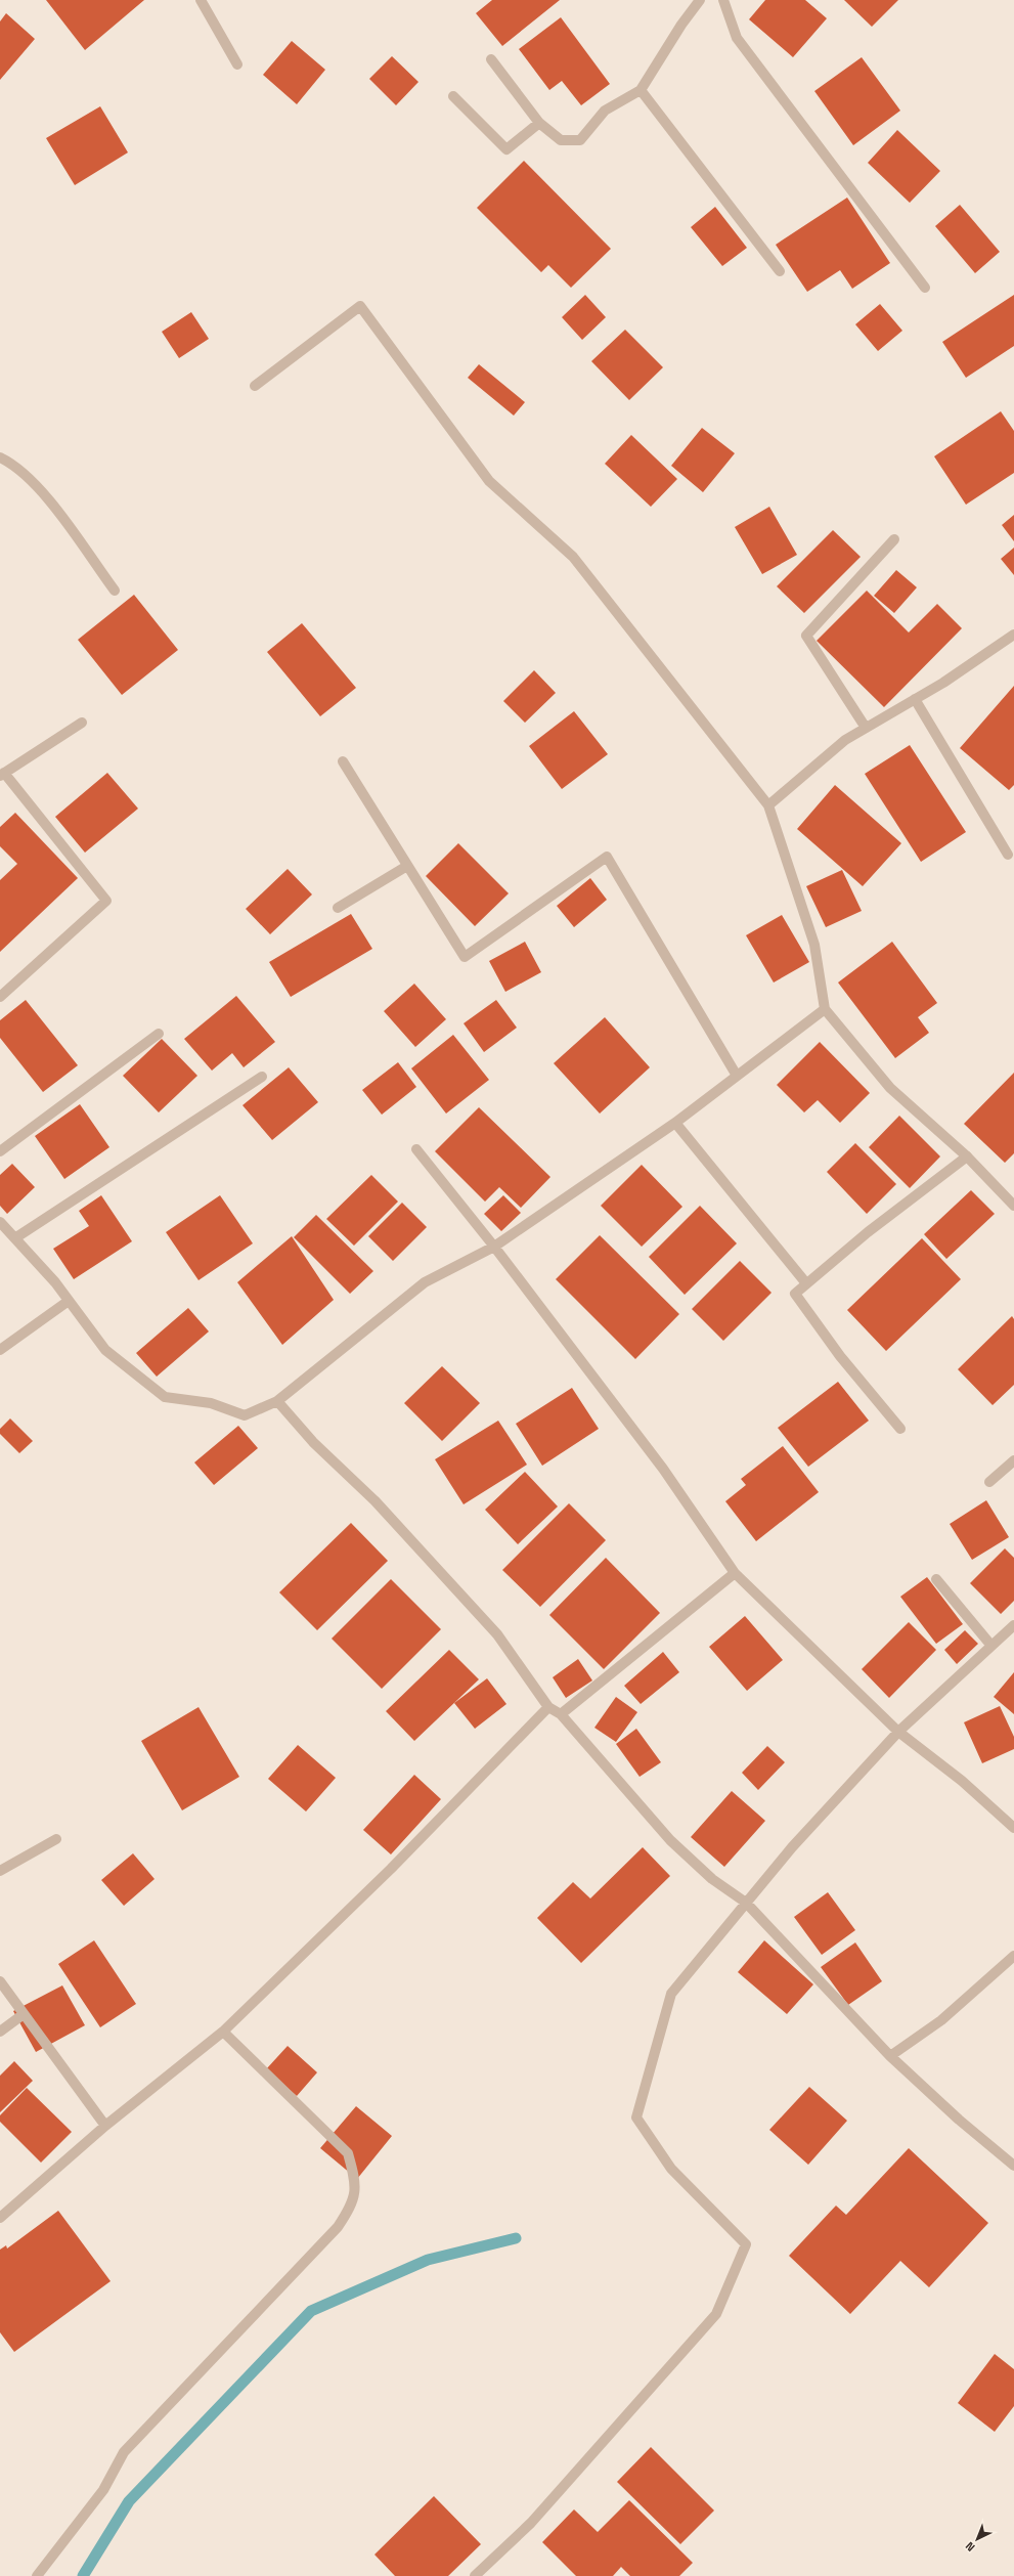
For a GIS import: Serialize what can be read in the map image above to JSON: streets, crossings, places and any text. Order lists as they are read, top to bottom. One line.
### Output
{"north":"bottom left"}
